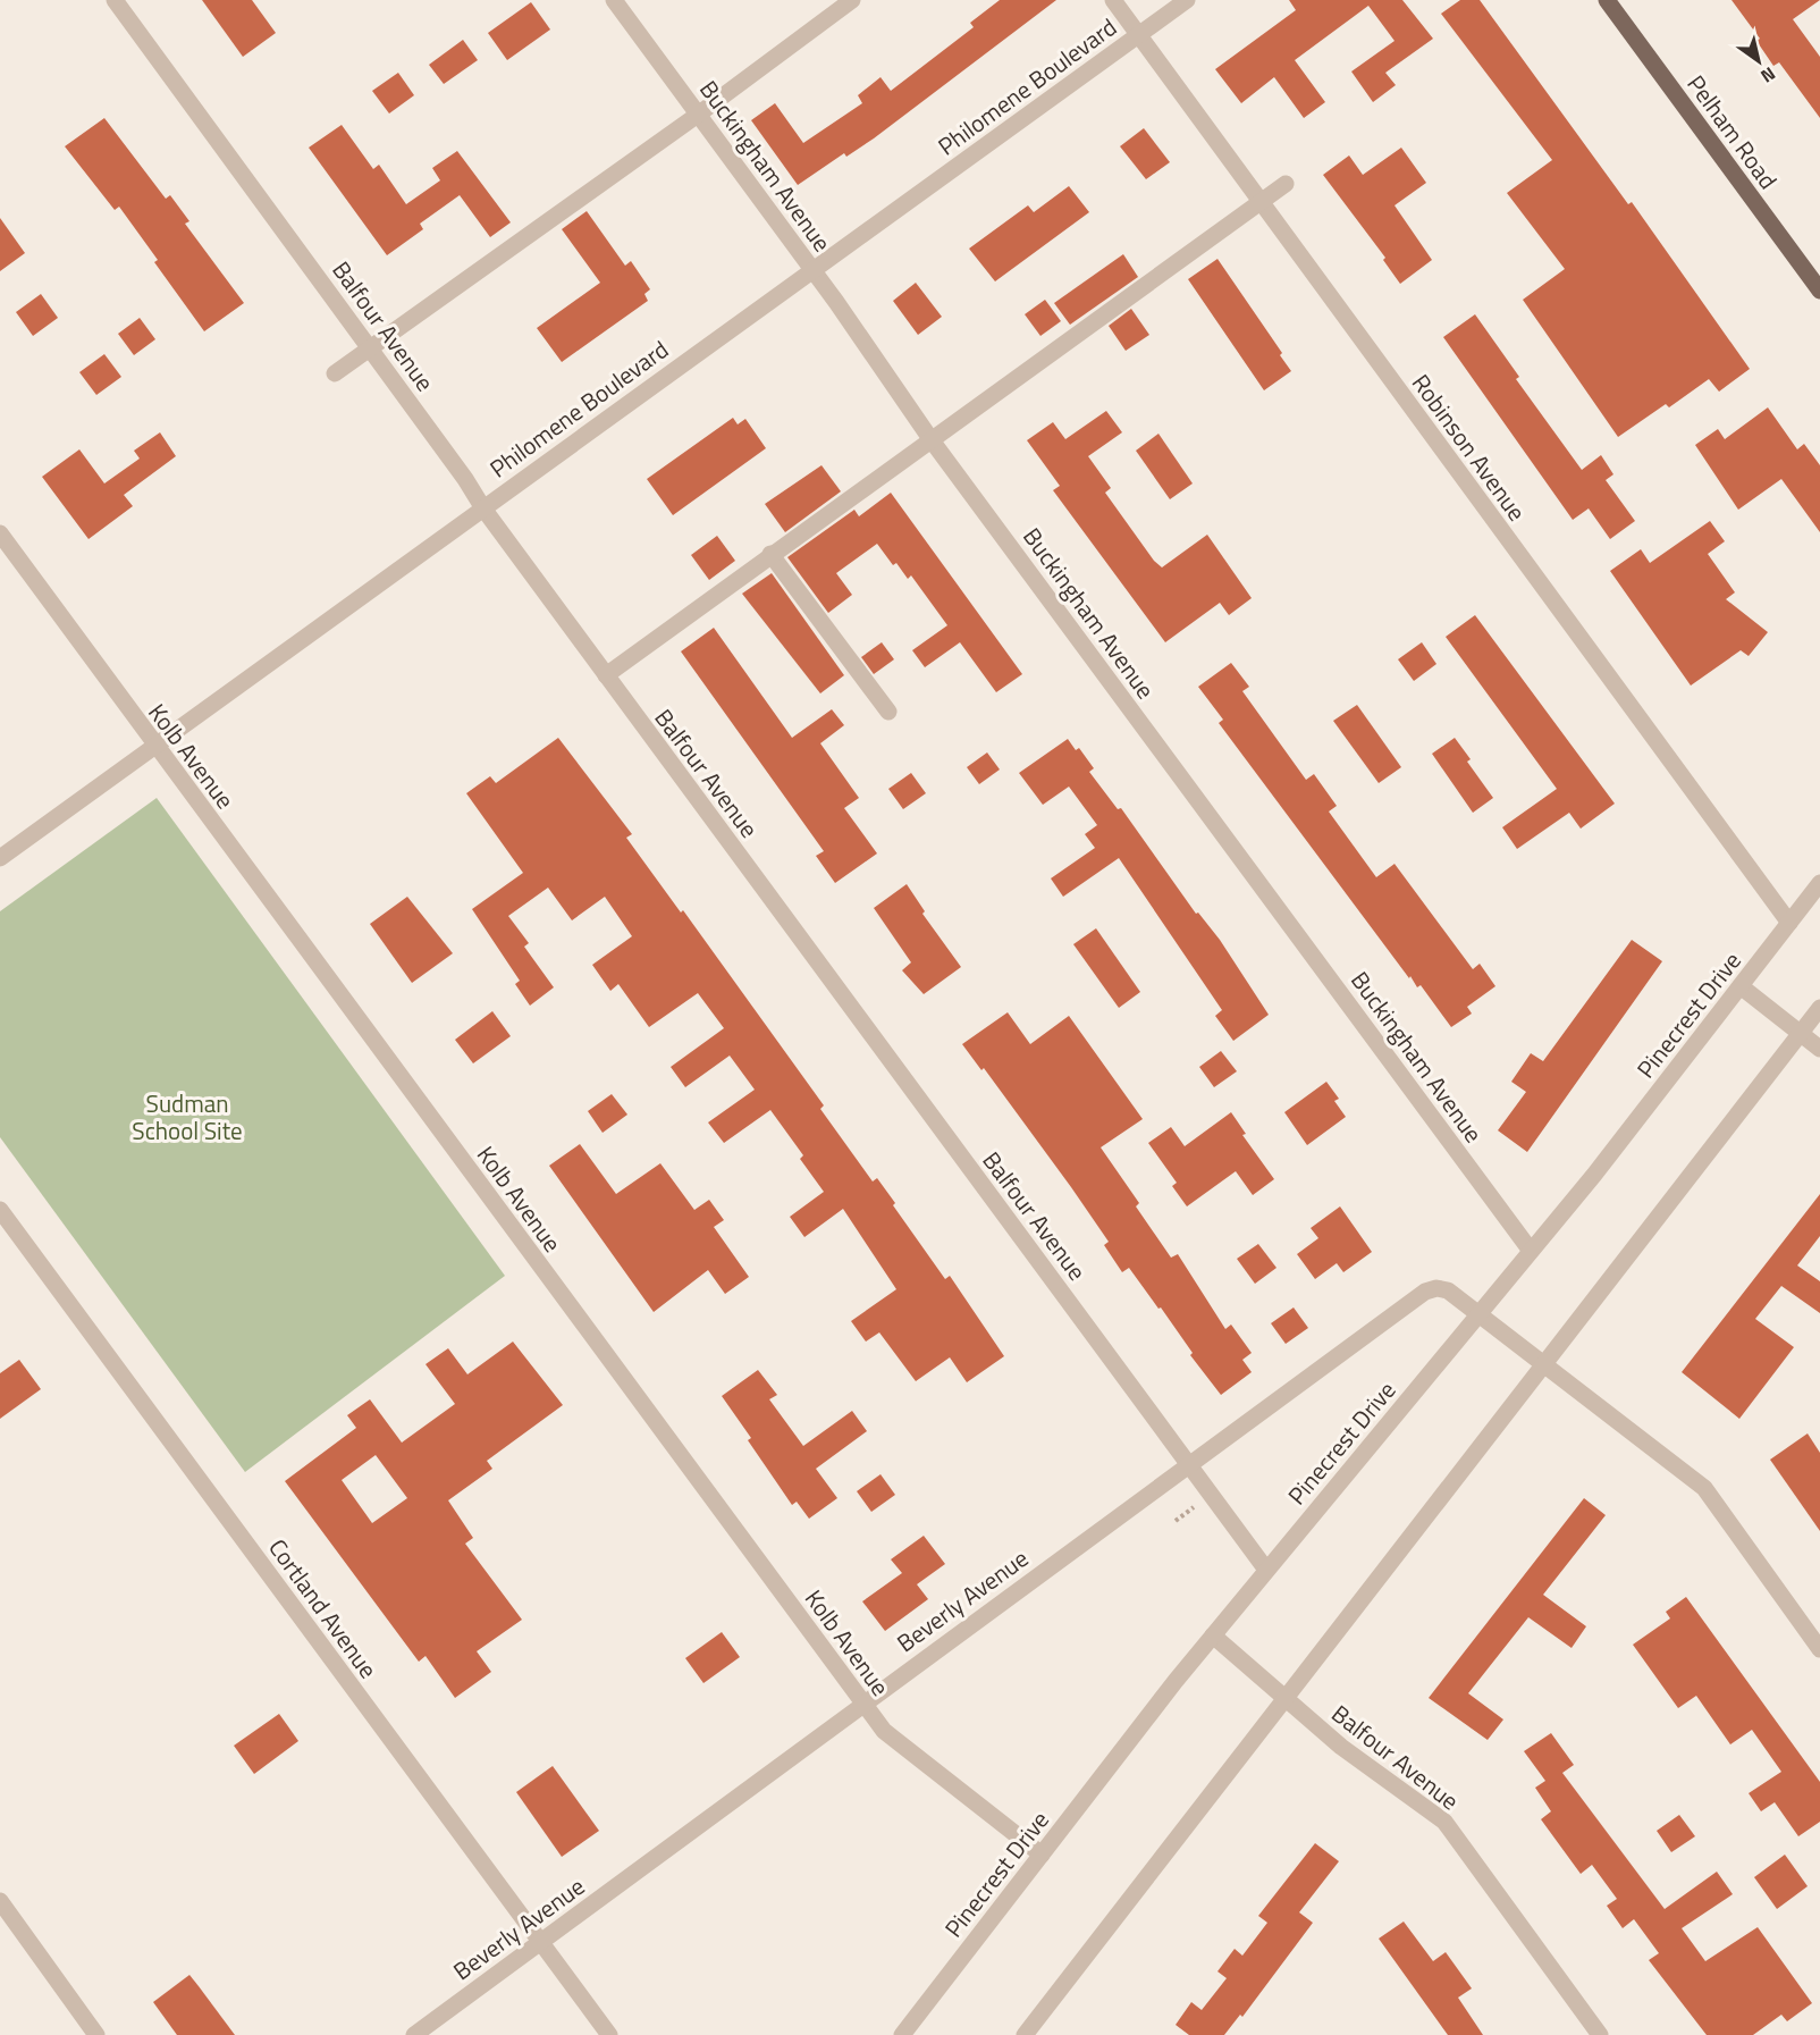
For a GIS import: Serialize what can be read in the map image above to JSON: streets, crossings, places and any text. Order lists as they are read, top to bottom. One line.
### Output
{"streets":{"main road":["Pelham Road"],"street":["Philomene Boulevard","Buckingham Avenue","Balfour Avenue","Robinson Avenue","Kolb Avenue","Pinecrest Drive","Beverly Avenue","Cortland Avenue"]},"crossings":[["Philomene Boulevard","Buckingham Avenue"],["Philomene Boulevard","Balfour Avenue"],["Philomene Boulevard","Robinson Avenue"],["Philomene Boulevard","Kolb Avenue"],["Buckingham Avenue","Pinecrest Drive"],["Balfour Avenue","Pinecrest Drive"],["Balfour Avenue","Beverly Avenue"],["Robinson Avenue","Pinecrest Drive"],["Kolb Avenue","Pinecrest Drive"],["Kolb Avenue","Beverly Avenue"],["Pinecrest Drive","Beverly Avenue"],["Beverly Avenue","Cortland Avenue"]],"parks":["Sudman School Site"],"north":"bottom right"}
